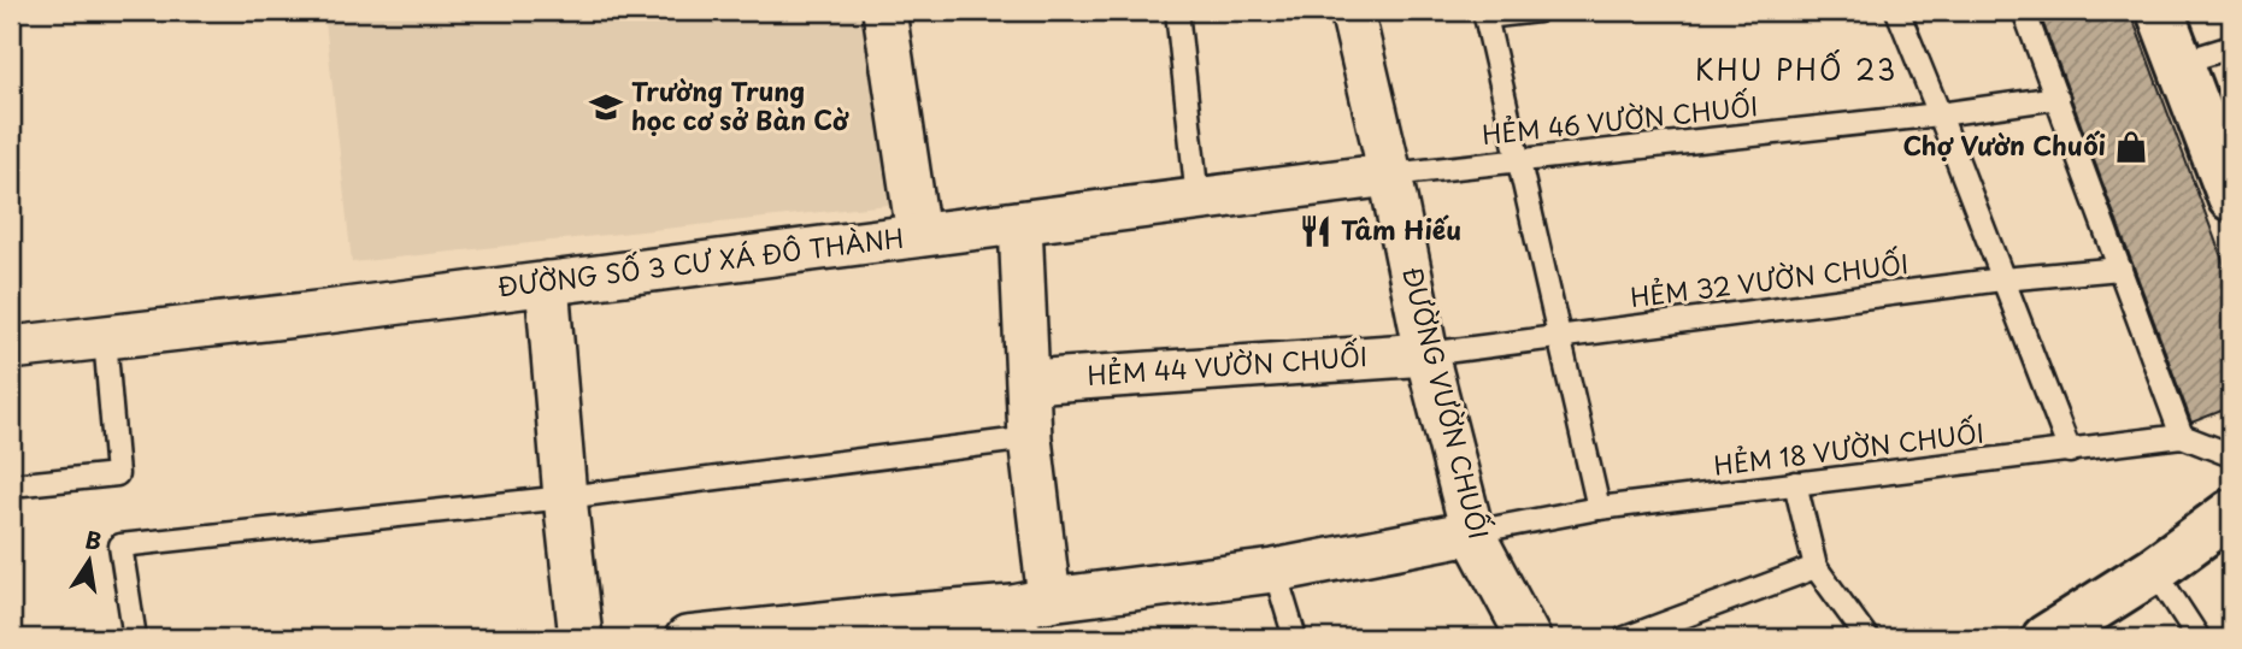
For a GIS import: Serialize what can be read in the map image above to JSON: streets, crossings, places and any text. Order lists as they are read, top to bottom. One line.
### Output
{"streets":{"street":["ÐƯỜNG SỐ 3 CƯ XÁ ĐÔ THÀNH","HẺM 44 VƯỜN CHUỐI","ĐƯỜNG VƯỜN CHUỐI"],"lane":["HẺM 46 VƯỜN CHUỐI","HẺM 32 VƯỜN CHUỐI","HẺM 18 VƯỜN CHUỐI"]},"crossings":[["HẺM 46 VƯỜN CHUỐI","ÐƯỜNG SỐ 3 CƯ XÁ ĐÔ THÀNH"],["HẺM 46 VƯỜN CHUỐI","ĐƯỜNG VƯỜN CHUỐI"],["ÐƯỜNG SỐ 3 CƯ XÁ ĐÔ THÀNH","ĐƯỜNG VƯỜN CHUỐI"],["HẺM 32 VƯỜN CHUỐI","HẺM 44 VƯỜN CHUỐI"],["HẺM 32 VƯỜN CHUỐI","ĐƯỜNG VƯỜN CHUỐI"],["HẺM 44 VƯỜN CHUỐI","ĐƯỜNG VƯỜN CHUỐI"],["ĐƯỜNG VƯỜN CHUỐI","HẺM 18 VƯỜN CHUỐI"]],"districts":["KHU PHỐ 23"],"places":{"school or university":["Trường Trung học cơ sở Bàn Cờ"],"shop":["Chợ Vườn Chuối"],"restaurant":["Tâm Hiếu"]},"north":"top"}
